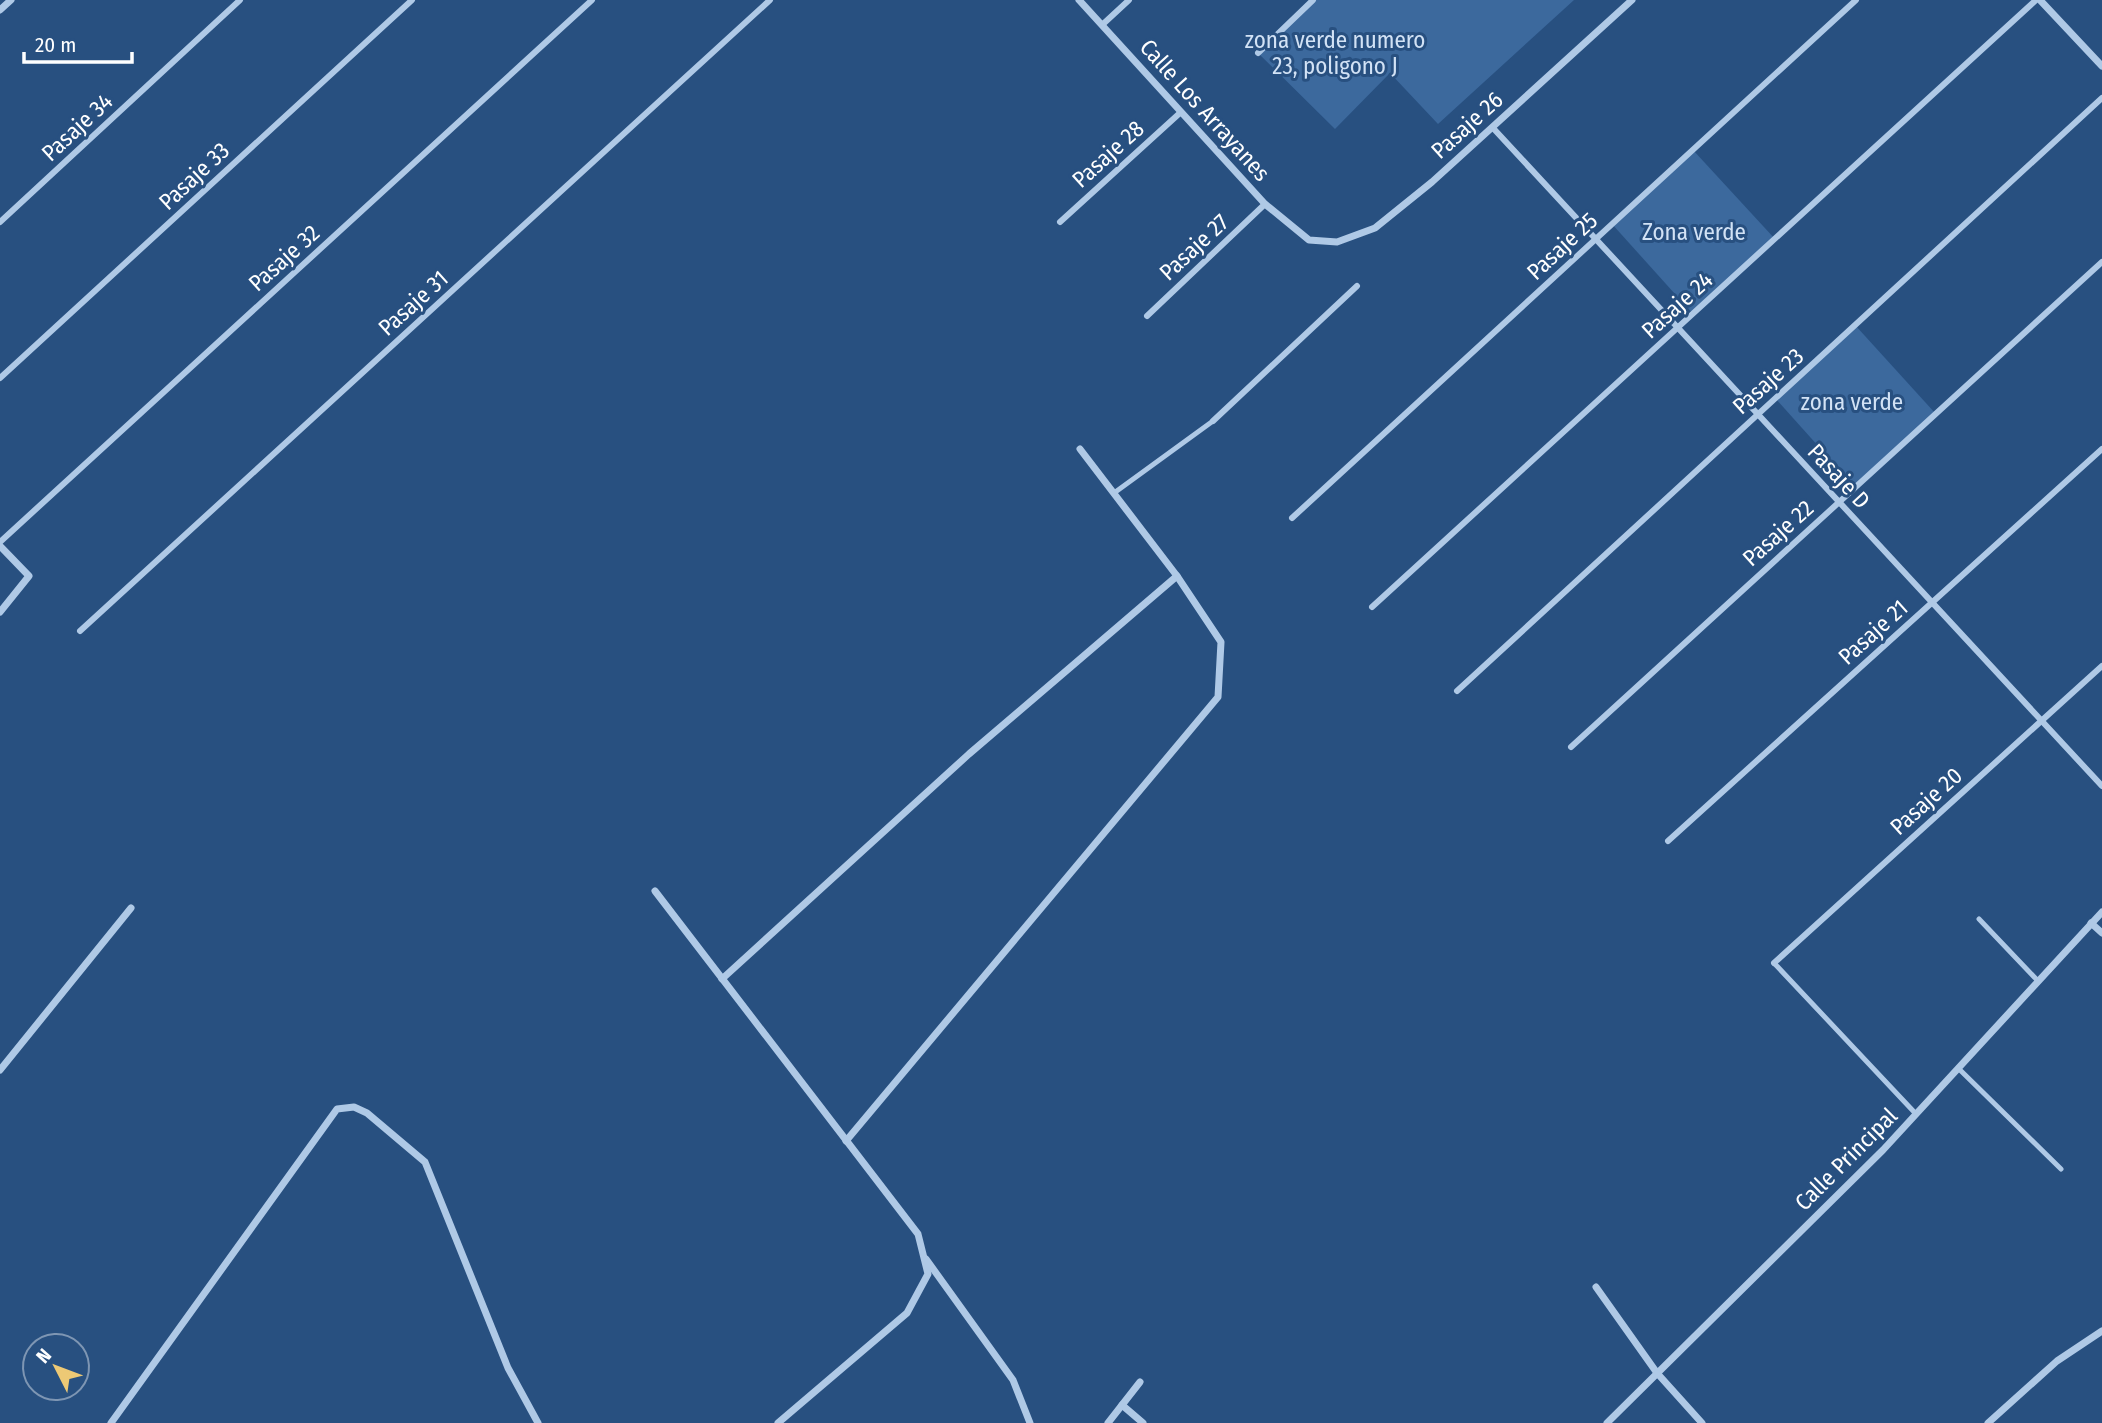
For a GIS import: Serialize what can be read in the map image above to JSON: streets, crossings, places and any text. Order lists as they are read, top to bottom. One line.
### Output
{"streets":{"street":["Calle Los Arrayanes","Pasaje 26","Pasaje 34","Pasaje 28","Pasaje 33","Pasaje 25","Pasaje 27","Pasaje 32","Pasaje 31","Pasaje 24","Pasaje 23","Pasaje D","Pasaje 22","Pasaje 21","Pasaje 20","Calle Principal"]},"crossings":[["Calle Los Arrayanes","Pasaje 26"],["Calle Los Arrayanes","Pasaje 28"],["Calle Los Arrayanes","Pasaje 27"],["Pasaje 26","Pasaje D"],["Pasaje 25","Pasaje D"],["Pasaje 24","Pasaje D"],["Pasaje 23","Pasaje D"],["Pasaje D","Pasaje 22"],["Pasaje D","Pasaje 21"],["Pasaje D","Pasaje 20"]],"parks":["zona verde numero 23, poligono J","Zona verde","zona verde"],"scale_bar":"20 m","north":"top left"}
